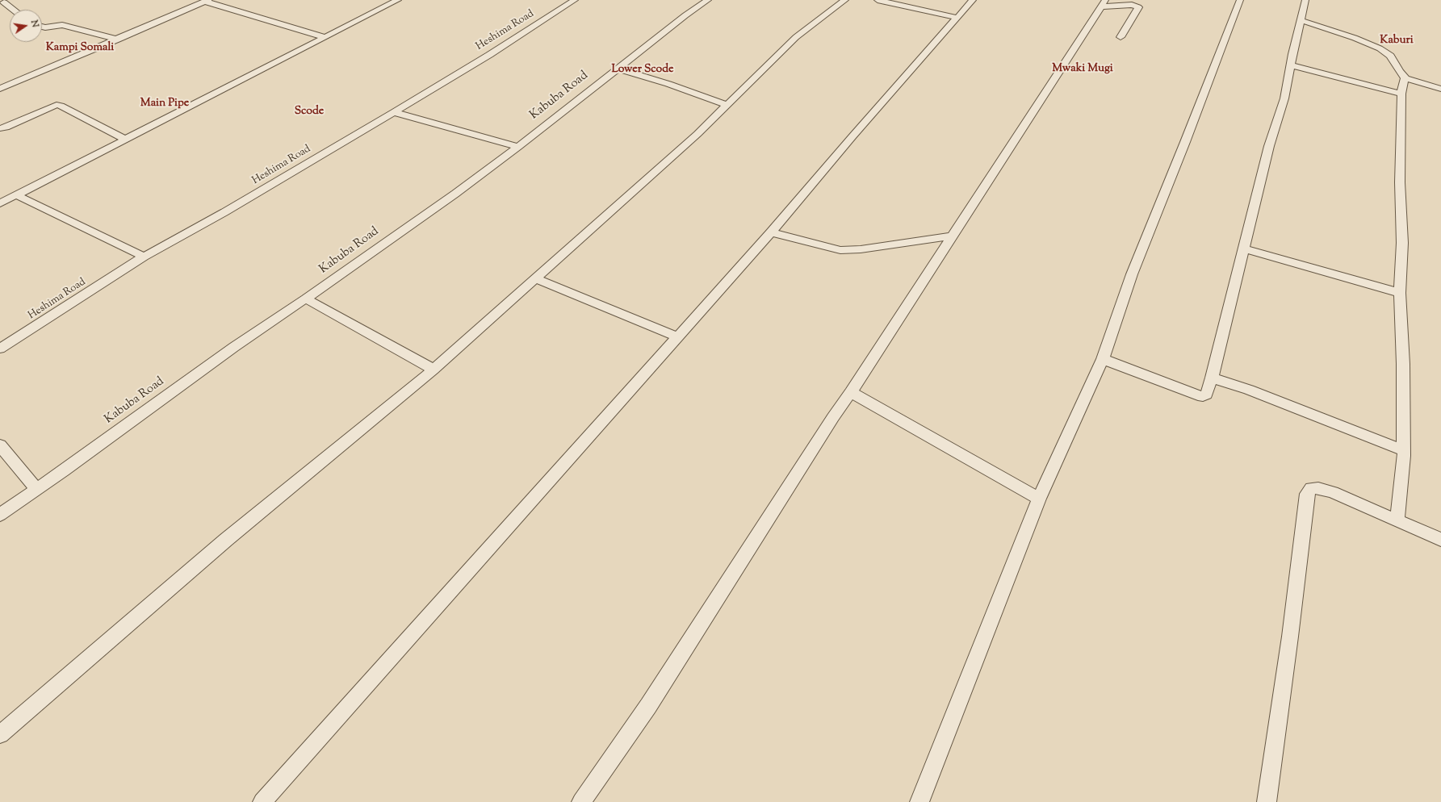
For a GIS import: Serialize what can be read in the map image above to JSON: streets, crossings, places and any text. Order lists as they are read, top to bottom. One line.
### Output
{"streets":{"street":["Heshima Road","Kabuba Road"]},"districts":["Kaburi","Kampi Somali","Mwaki Mugi","Lower Scode","Main Pipe","Scode"],"north":"right"}
